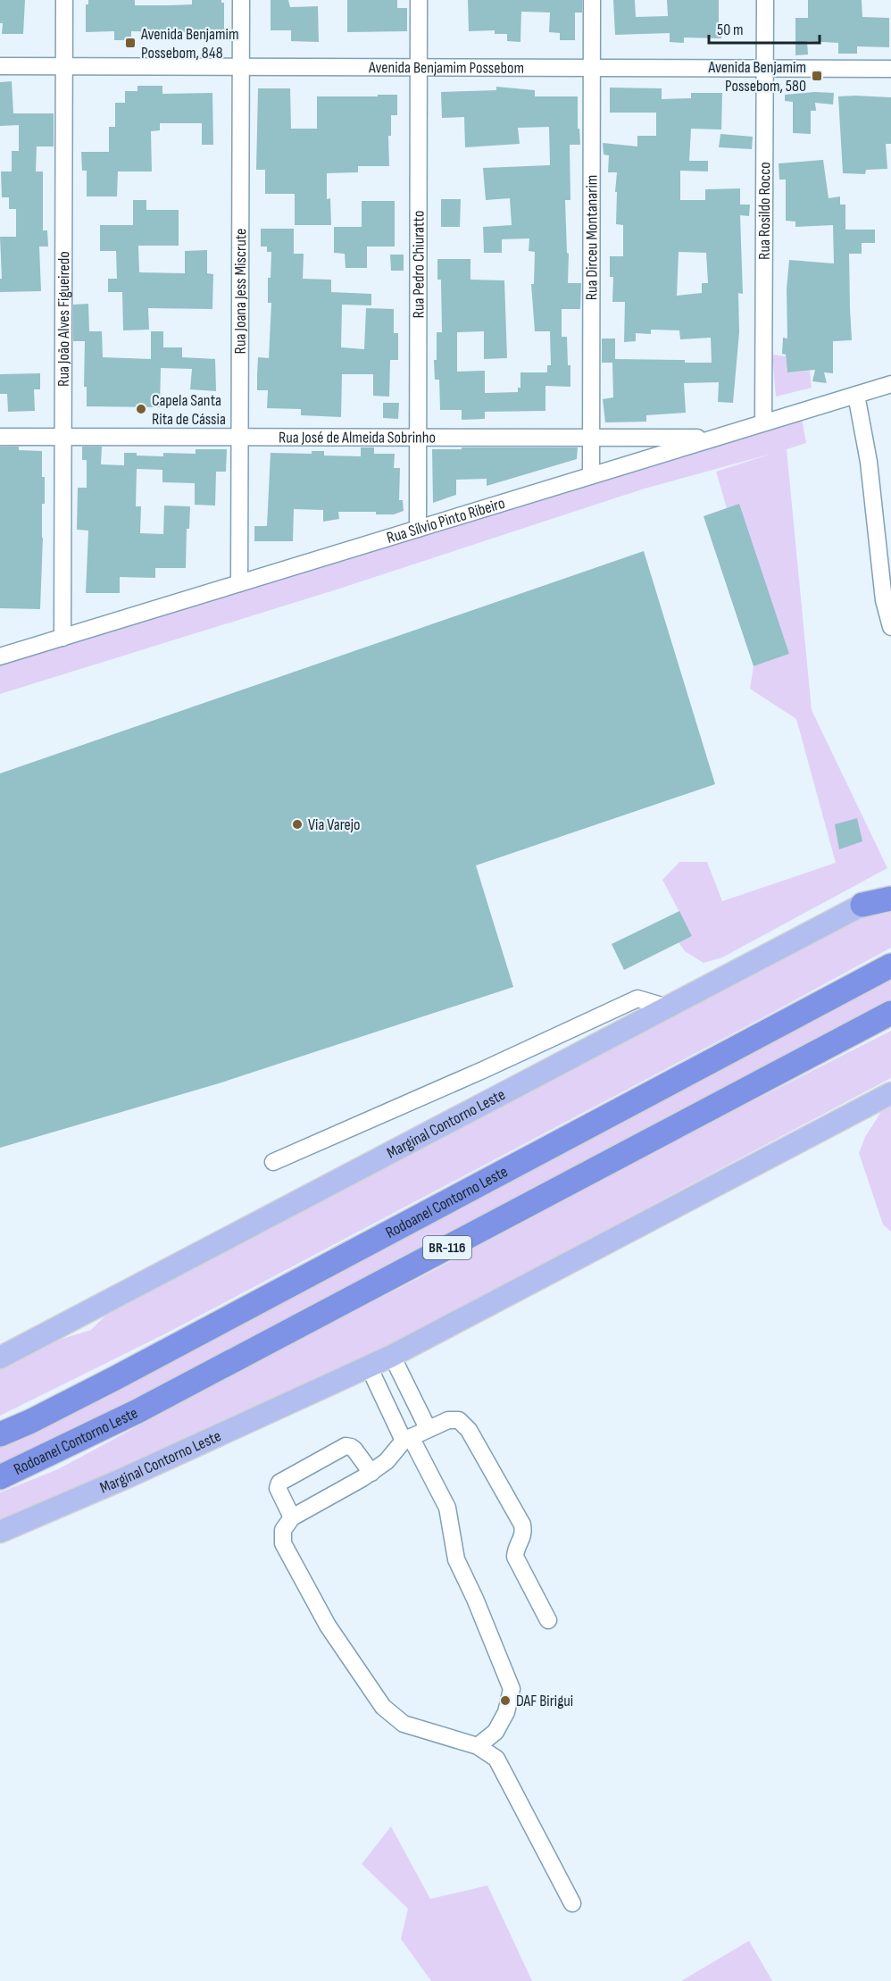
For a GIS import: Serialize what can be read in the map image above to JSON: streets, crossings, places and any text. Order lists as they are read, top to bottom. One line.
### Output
{"streets":{"highway":["Rodoanel Contorno Leste","BR-116"],"main road":["Marginal Contorno Leste"],"street":["Avenida Benjamim Possebom","Rua Rosildo Rocco","Rua Dirceu Montanarim","Rua Pedro Chiuratto","Rua Joana Jess Miscrute","Rua João Alves Figueiredo","Rua José de Almeida Sobrinho","Rua Sílvio Pinto Ribeiro"]},"crossings":[["Avenida Benjamim Possebom","Rua Rosildo Rocco"],["Avenida Benjamim Possebom","Rua Dirceu Montanarim"],["Avenida Benjamim Possebom","Rua Pedro Chiuratto"],["Avenida Benjamim Possebom","Rua Joana Jess Miscrute"],["Avenida Benjamim Possebom","Rua João Alves Figueiredo"],["Rua Rosildo Rocco","Rua Sílvio Pinto Ribeiro"],["Rua Dirceu Montanarim","Rua José de Almeida Sobrinho"],["Rua Dirceu Montanarim","Rua Sílvio Pinto Ribeiro"],["Rua Pedro Chiuratto","Rua José de Almeida Sobrinho"],["Rua Pedro Chiuratto","Rua Sílvio Pinto Ribeiro"],["Rua Joana Jess Miscrute","Rua José de Almeida Sobrinho"],["Rua Joana Jess Miscrute","Rua Sílvio Pinto Ribeiro"],["Rua João Alves Figueiredo","Rua José de Almeida Sobrinho"],["Rua João Alves Figueiredo","Rua Sílvio Pinto Ribeiro"],["Rua José de Almeida Sobrinho","Rua Sílvio Pinto Ribeiro"]],"places":{"transit":["Avenida Benjamim Possebom, 848","Avenida Benjamim Possebom, 580"],"other":["Capela Santa Rita de Cássia","Via Varejo","DAF Birigui"]},"scale_bar":"50 m"}
